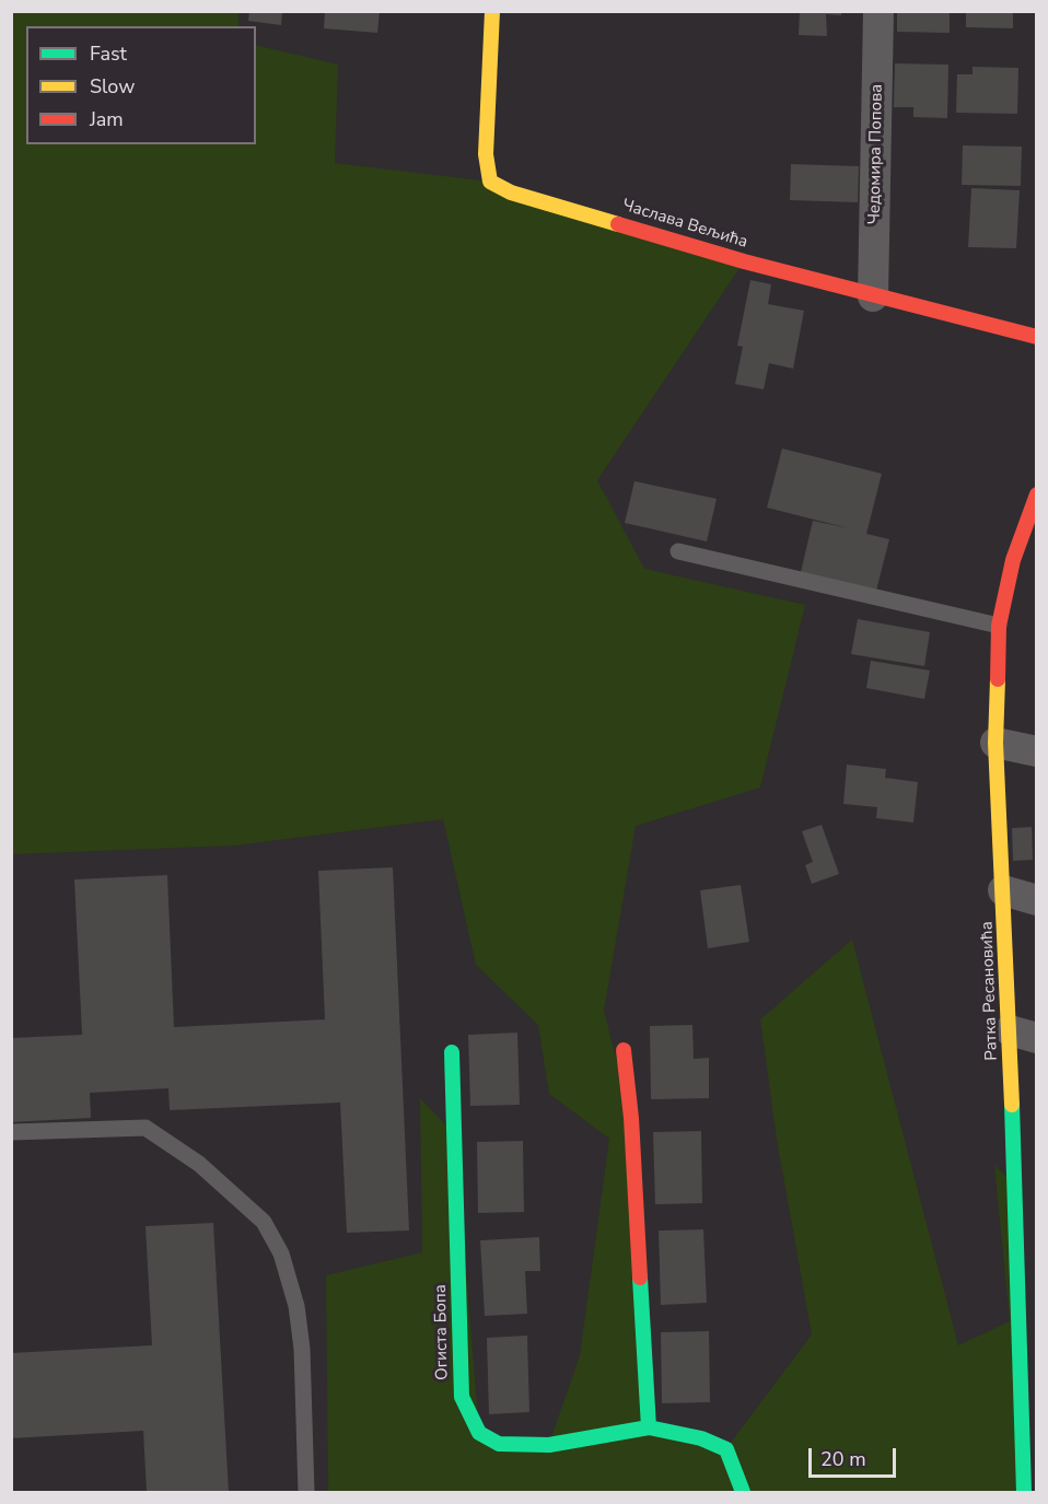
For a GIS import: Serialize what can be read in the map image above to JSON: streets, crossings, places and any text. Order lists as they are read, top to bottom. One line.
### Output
{"streets":{"street":["Чедомира Попова","Часлава Вељића","Ратка Ресановића","Огиста Бопа"]},"crossings":[["Чедомира Попова","Часлава Вељића"]],"legend":["Fast","Slow","Jam"],"scale_bar":"20 m"}
